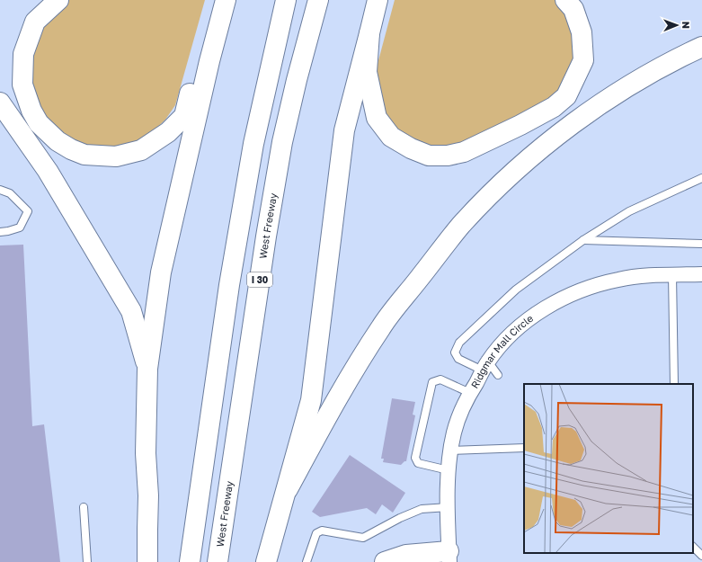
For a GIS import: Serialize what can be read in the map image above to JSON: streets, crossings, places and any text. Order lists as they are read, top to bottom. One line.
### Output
{"streets":{"main road":["West Freeway","I 30"],"street":["Ridgmar Mall Circle"]},"north":"right"}
